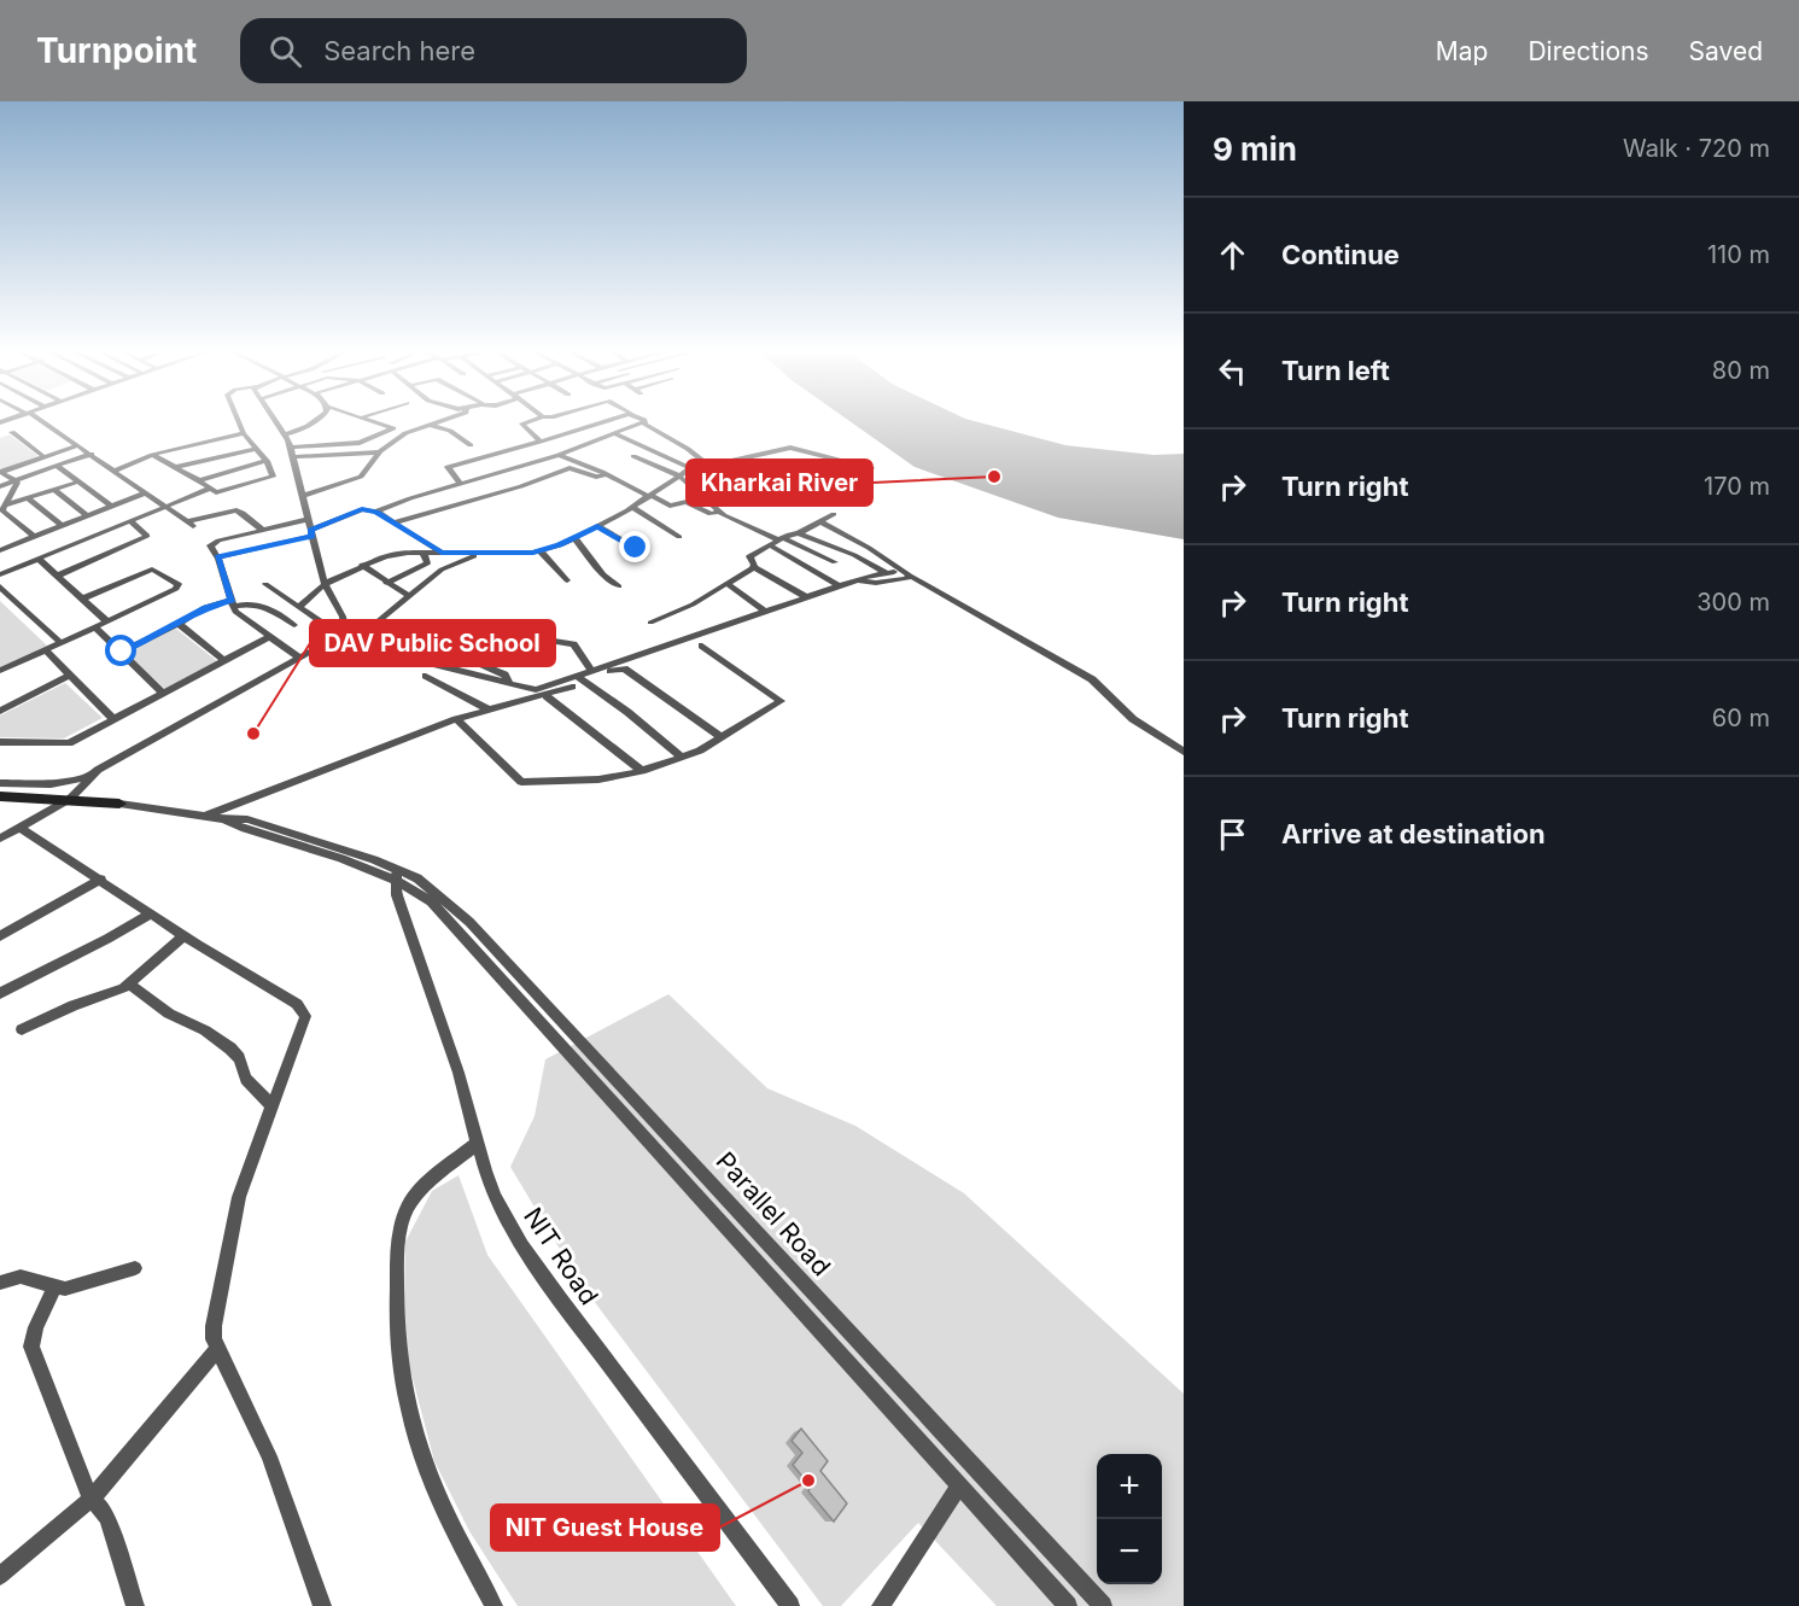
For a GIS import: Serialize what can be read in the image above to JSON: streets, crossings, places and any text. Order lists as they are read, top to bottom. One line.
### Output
{"streets":{"street":["Parallel Road","NIT Road"]},"crossings":[["Parallel Road","NIT Road"]],"places":["Kharkai River","DAV Public School","NIT Guest House"],"page":{"header":"Turnpoint","search":"Search here","nav":["Map","Directions","Saved"],"heading":["9 min","Walk · 720 m"],"list":[["Continue","110 m"],["Turn left","80 m"],["Turn right","170 m"],["Turn right","300 m"],["Turn right","60 m"],"Arrive at destination"],"map_buttons":["+","−"]}}
